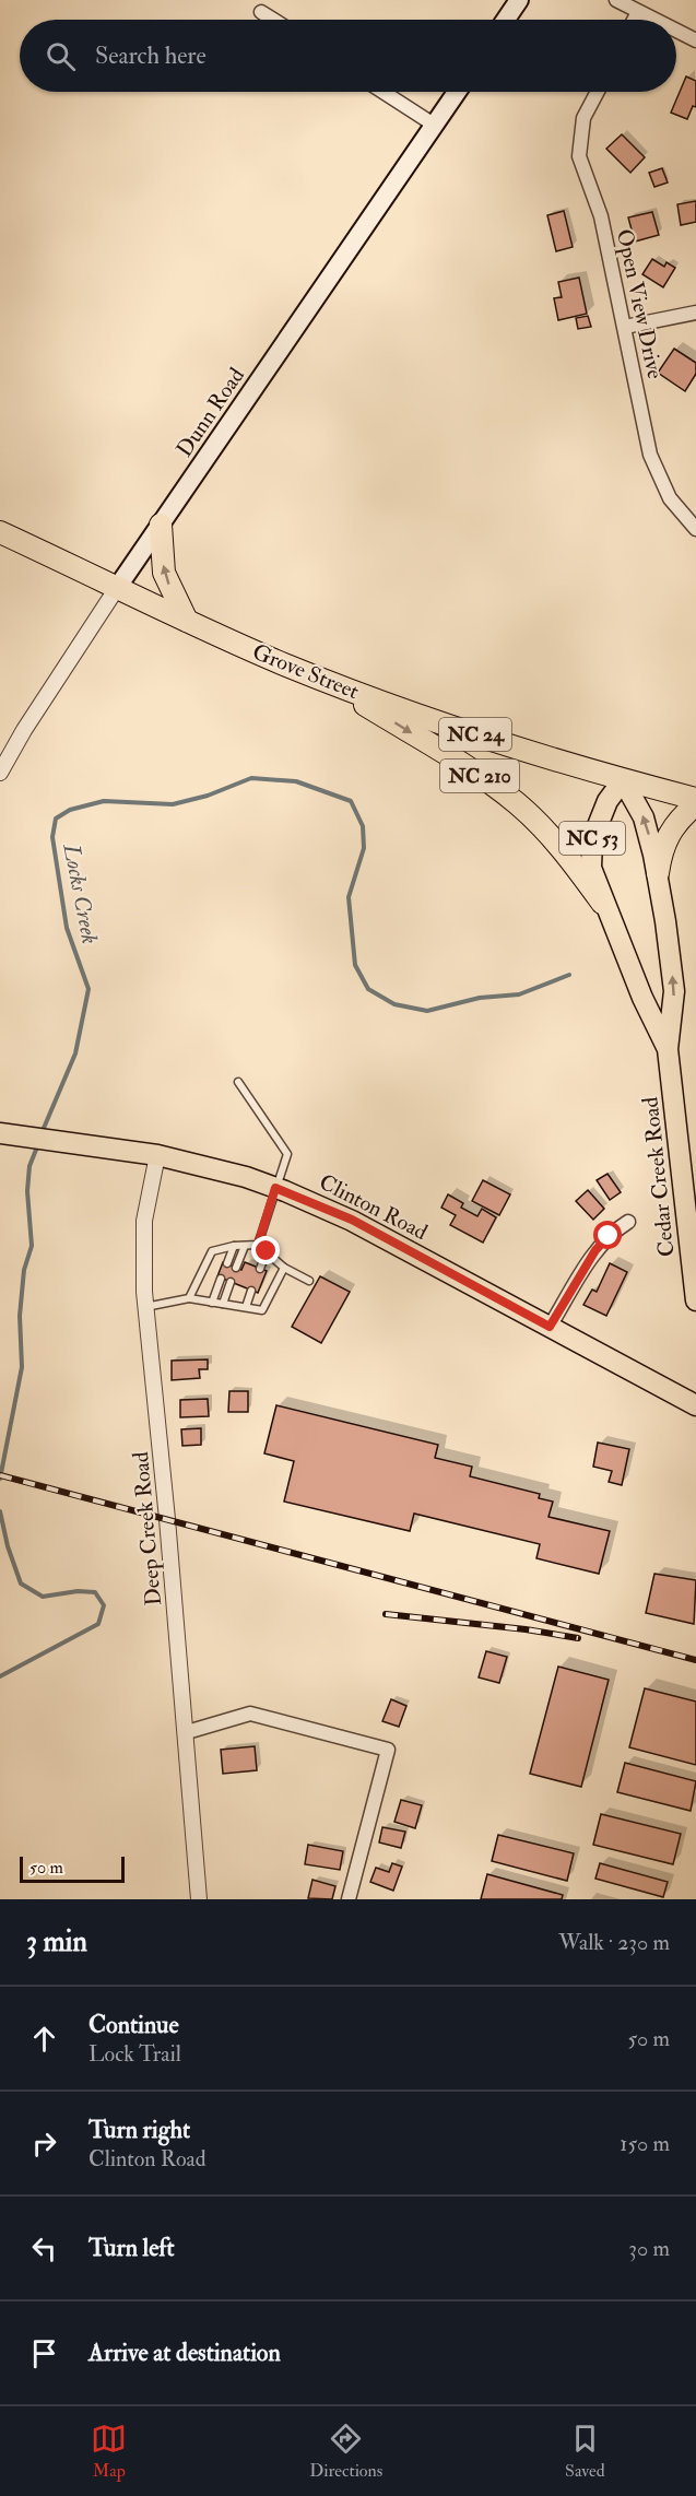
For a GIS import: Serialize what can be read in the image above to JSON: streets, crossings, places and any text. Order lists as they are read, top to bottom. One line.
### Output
{"streets":{"highway":["Grove Street","NC 24","NC 210"],"main road":["Dunn Road","NC 53","Cedar Creek Road","Clinton Road"],"street":["Open View Drive","Deep Creek Road"]},"crossings":[["Dunn Road","Grove Street"],["Grove Street","NC 24"],["Grove Street","NC 210"],["Grove Street","Cedar Creek Road"],["NC 24","Cedar Creek Road"],["NC 210","Cedar Creek Road"],["Clinton Road","Deep Creek Road"]],"water":["Locks Creek"],"scale_bar":"50 m","page":{"search":"Search here","scale":"50 m","heading":["3 min","Walk · 230 m"],"list":[["Continue","Lock Trail","50 m"],["Turn right","Clinton Road","150 m"],["Turn left","30 m"],"Arrive at destination"],"nav":["Map","Directions","Saved"]}}
